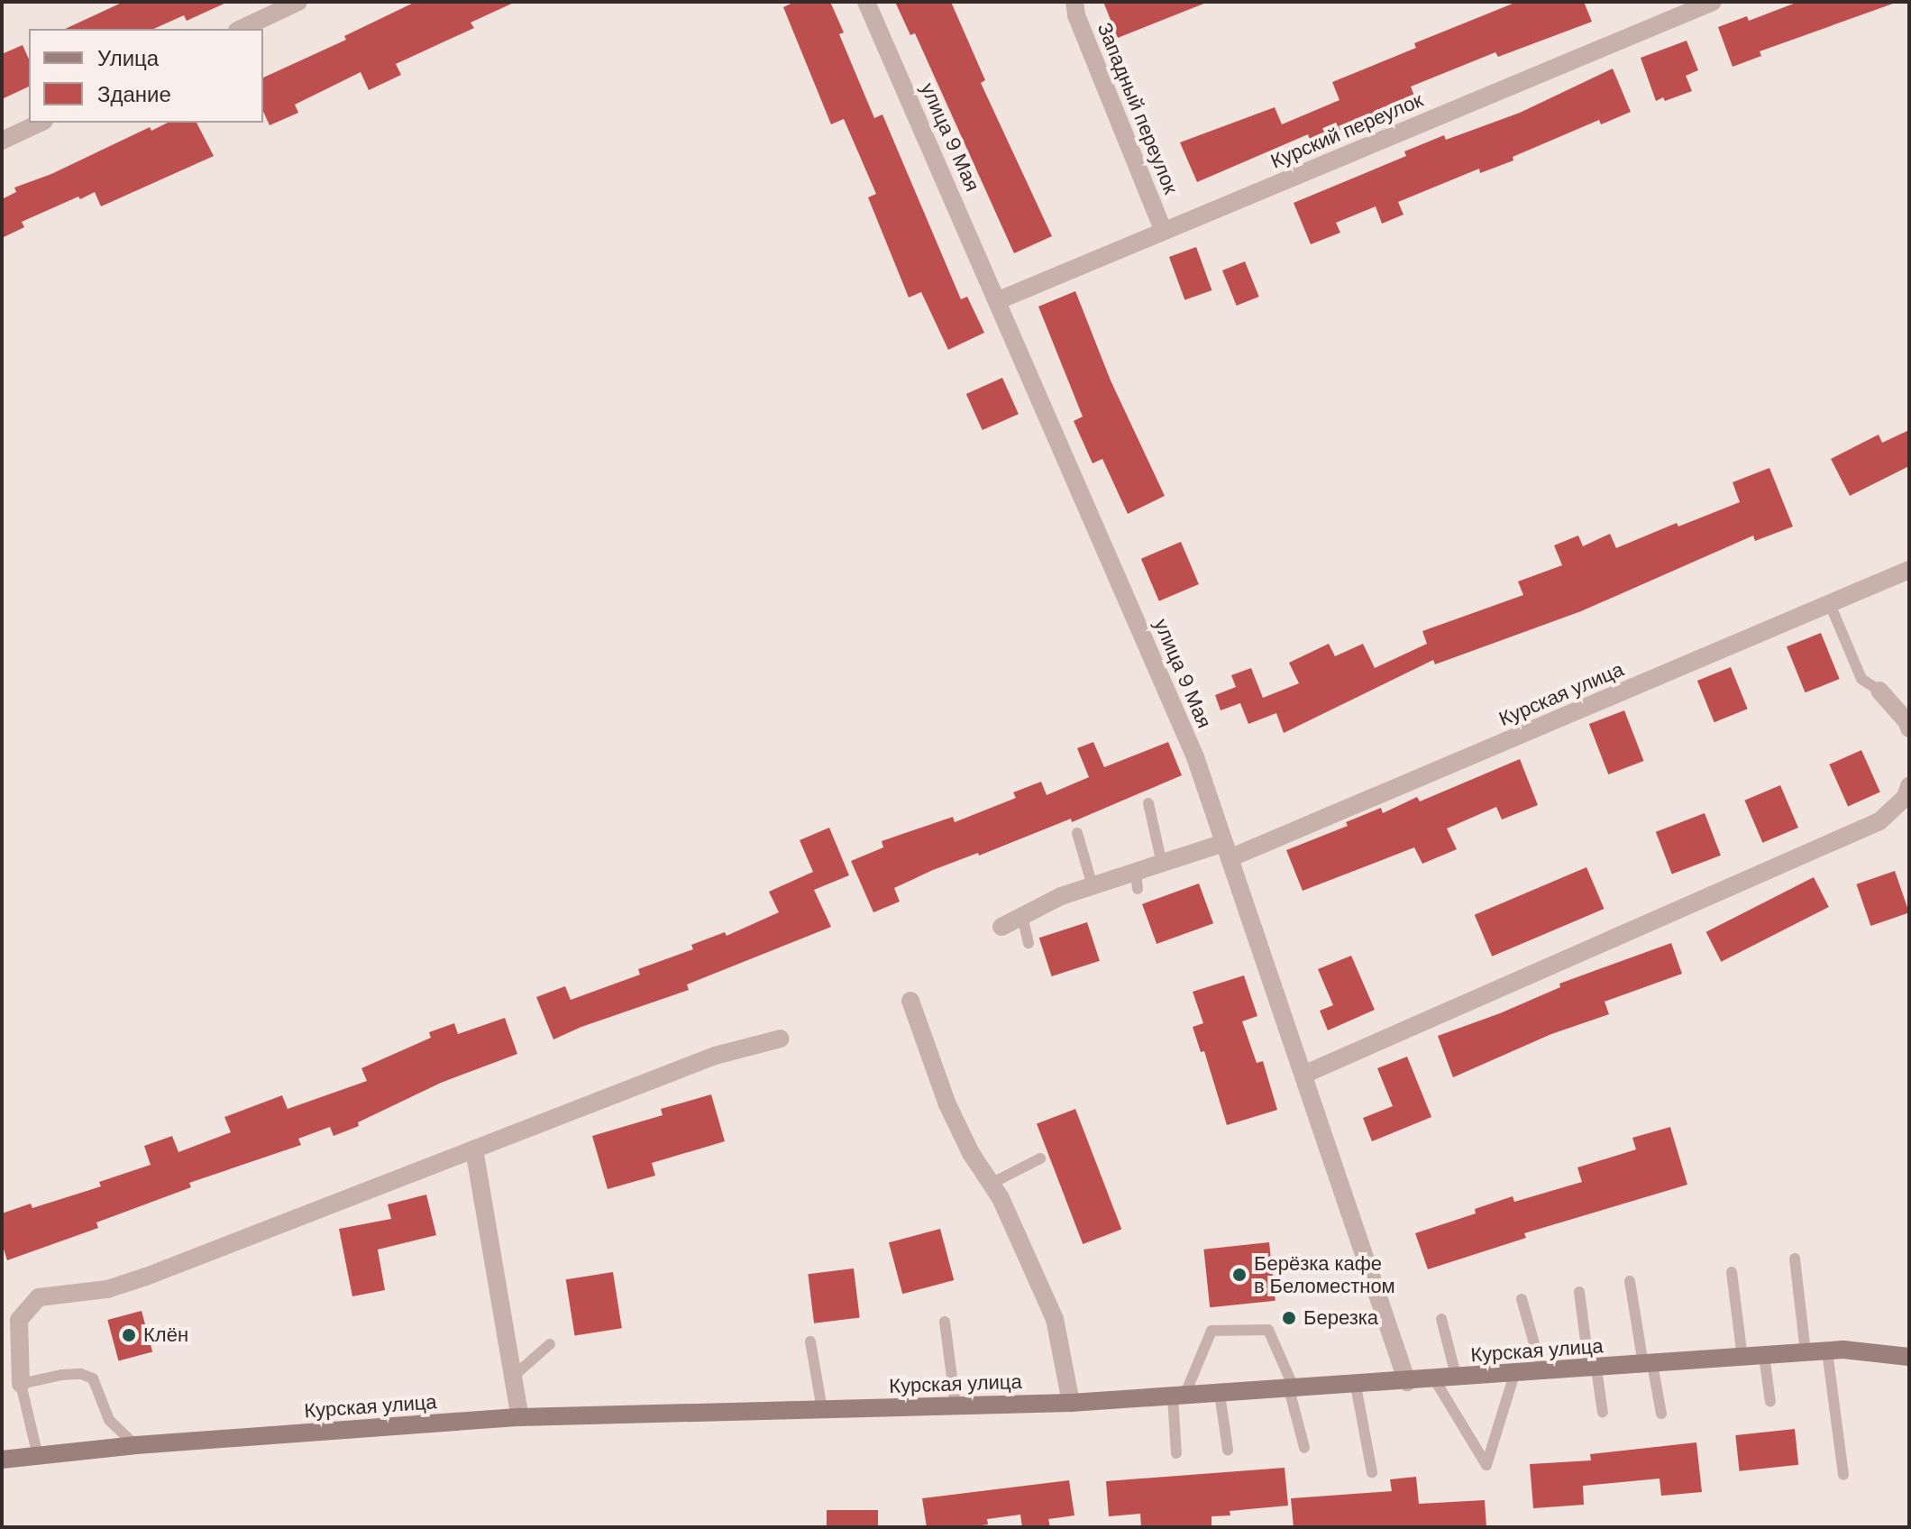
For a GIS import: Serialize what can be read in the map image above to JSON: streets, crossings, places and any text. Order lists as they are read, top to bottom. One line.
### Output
{"streets":{"street":["Западный переулок","Курский переулок","улица 9 Мая","Курская улица"]},"crossings":[["Западный переулок","Курский переулок"],["Курский переулок","улица 9 Мая"],["улица 9 Мая","Курская улица"]],"places":["Берёзка кафе в Беломестном","Березка","Клён"],"legend":["Улица","Здание"]}
